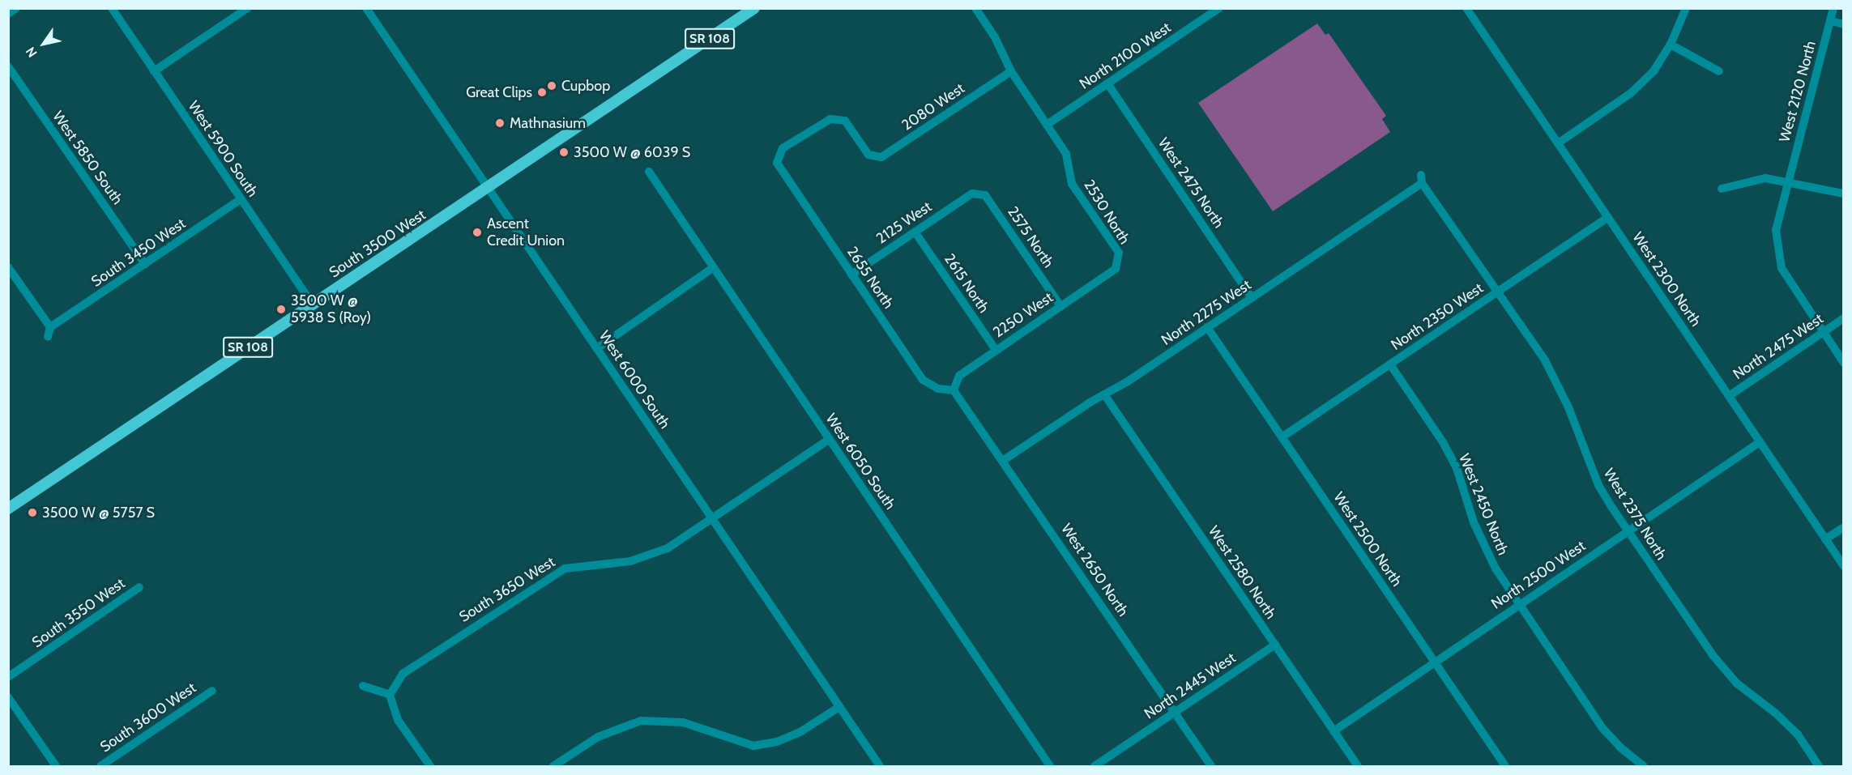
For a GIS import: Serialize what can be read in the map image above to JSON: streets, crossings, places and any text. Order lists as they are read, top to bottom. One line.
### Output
{"streets":{"main road":["SR 108","South 3500 West"],"street":["North 2100 West","West 2120 North","2080 West","West 5900 South","West 5850 South","West 2475 North","2530 North","2125 West","2575 North","South 3450 West","2655 North","West 2300 North","2615 North","North 2275 West","2250 West","North 2350 West","North 2475 West","West 6000 South","West 6050 South","West 2450 North","West 2375 North","West 2500 North","West 2650 North","West 2580 North","North 2500 West","South 3650 West","South 3550 West","North 2445 West","South 3600 West"]},"crossings":[["North 2100 West","West 2475 North"],["North 2100 West","2530 North"],["West 2120 North","North 2475 West"],["2080 West","2530 North"],["2080 West","2655 North"],["West 5900 South","South 3500 West"],["West 5900 South","South 3450 West"],["West 5850 South","South 3450 West"],["West 2475 North","North 2275 West"],["2530 North","2250 West"],["2125 West","2575 North"],["2125 West","2655 North"],["2125 West","2615 North"],["2575 North","2250 West"],["South 3500 West","West 6000 South"],["2655 North","2250 West"],["2655 North","West 2650 North"],["West 2300 North","North 2350 West"],["West 2300 North","North 2475 West"],["West 2300 North","North 2500 West"],["2615 North","2250 West"],["North 2275 West","West 2375 North"],["North 2275 West","West 2500 North"],["North 2275 West","West 2650 North"],["North 2275 West","West 2580 North"],["2250 West","West 2650 North"],["North 2350 West","West 2450 North"],["North 2350 West","West 2375 North"],["North 2350 West","West 2500 North"],["West 6000 South","South 3650 West"],["West 6050 South","South 3650 West"],["West 2450 North","North 2500 West"],["West 2375 North","North 2500 West"],["West 2500 North","North 2500 West"],["West 2650 North","North 2445 West"],["West 2580 North","North 2500 West"],["West 2580 North","North 2445 West"]],"places":["Cupbop","Great Clips","Mathnasium","3500 W @ 6039 S","Ascent Credit Union","3500 W @ 5938 S (Roy)","3500 W @ 5757 S"],"north":"bottom left"}
